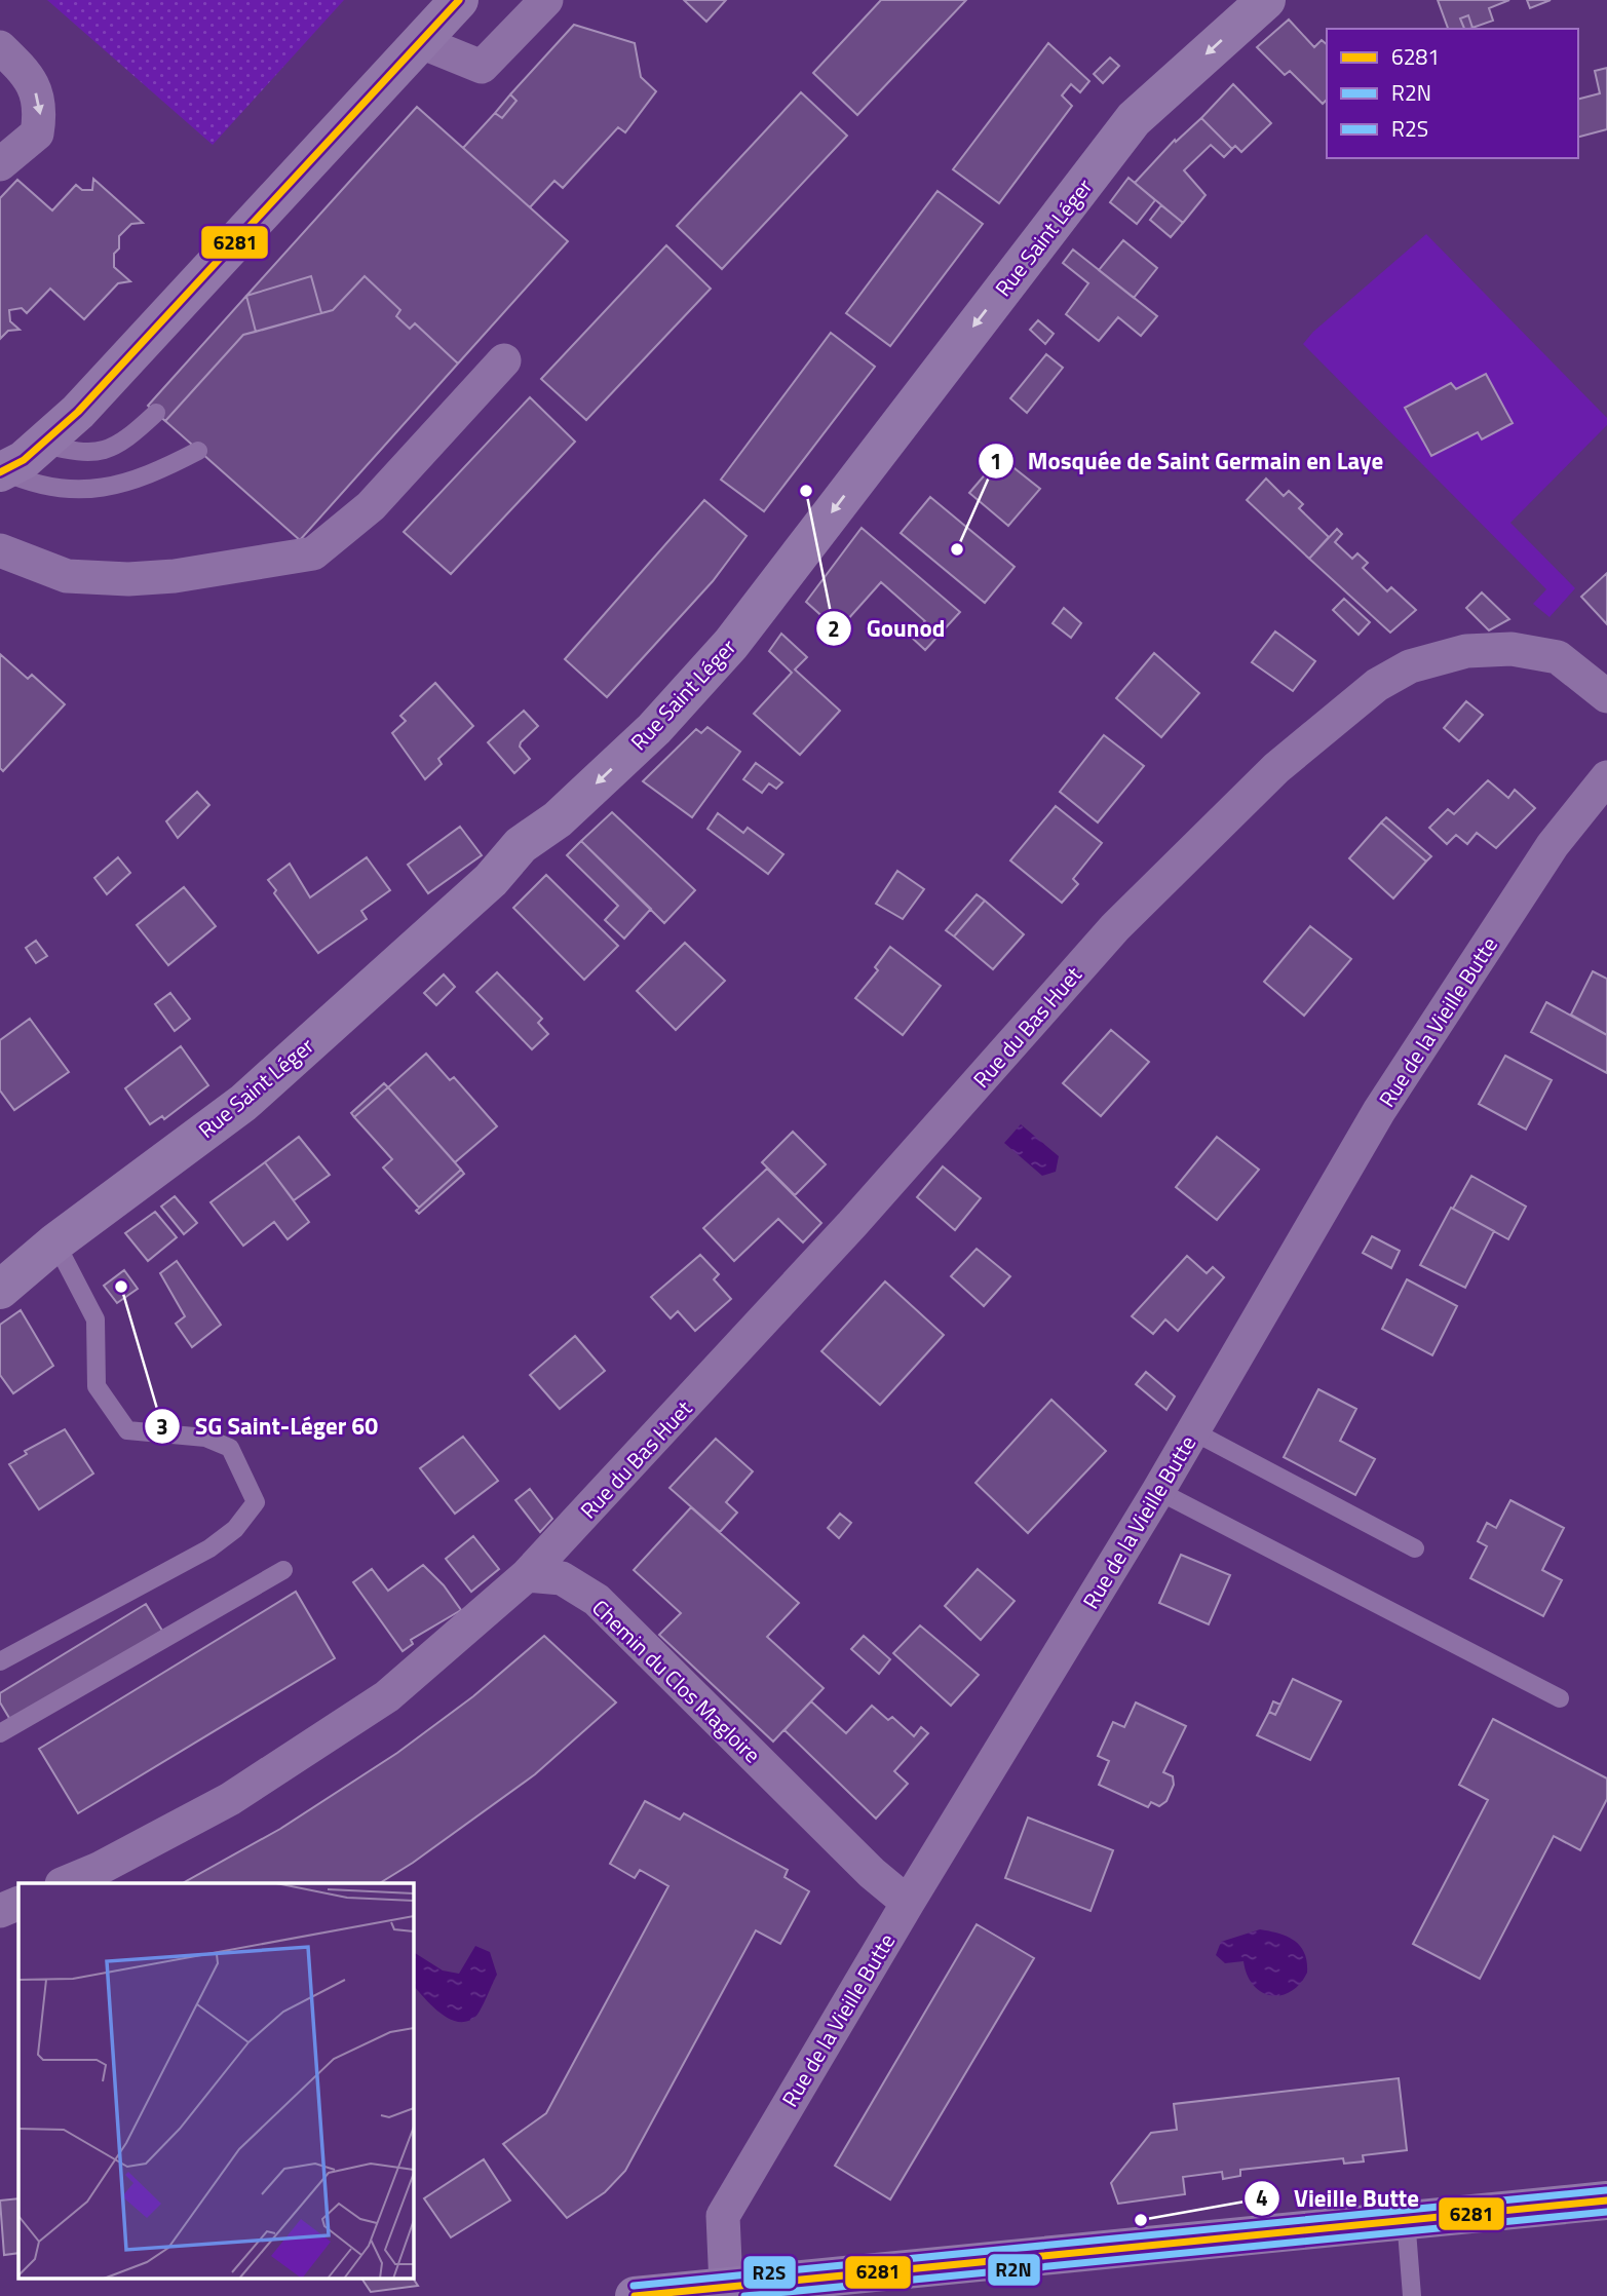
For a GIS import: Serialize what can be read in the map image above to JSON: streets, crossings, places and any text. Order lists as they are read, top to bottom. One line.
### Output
{"streets":{"street":["Rue Saint Léger","Rue de la Vieille Butte","Rue du Bas Huet","Chemin du Clos Magloire"]},"crossings":[["Rue de la Vieille Butte","Chemin du Clos Magloire"],["Rue du Bas Huet","Chemin du Clos Magloire"]],"one_way":["Rue Saint Léger"],"places":["Gounod","Mosquée de Saint Germain en Laye","SG Saint-Léger 60","Vieille Butte"],"lines":["transit line 6281","transit line R2S","transit line R2N"],"legend":["6281","R2N","R2S"]}
